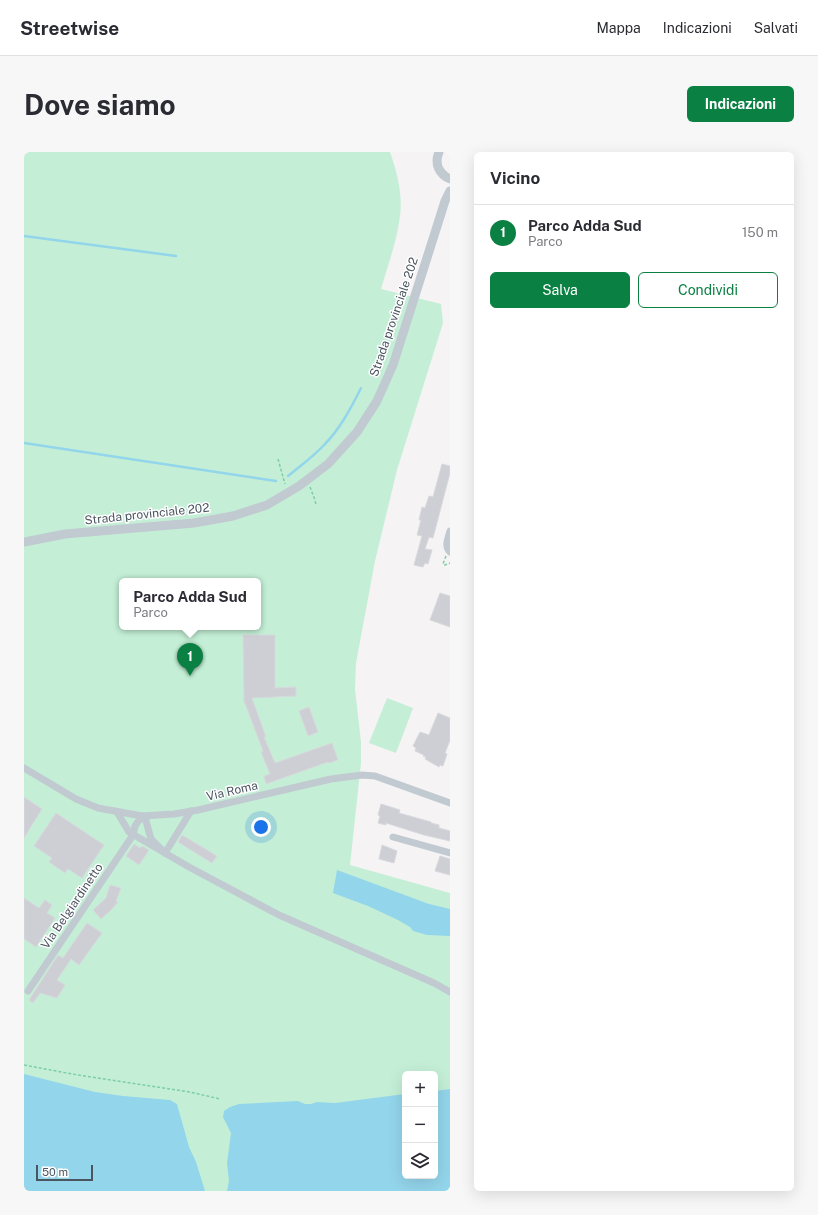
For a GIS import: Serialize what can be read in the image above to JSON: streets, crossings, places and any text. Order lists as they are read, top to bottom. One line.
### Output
{"streets":{"street":["Strada provinciale 202","Via Roma","Via Belgiardinetto"]},"scale_bar":"50 m","page":{"header":"Streetwise","nav":["Mappa","Indicazioni","Salvati"],"buttons":["Indicazioni",["Salva","Condividi"]],"title":"Dove siamo","heading":"Vicino","list":[{"mark":"1","name":"Parco Adda Sud","note":"Parco","value":"150 m"}],"popup":["Parco Adda Sud","Parco"],"pins":"1","map_buttons":["+","−"],"scale":"50 m"}}
